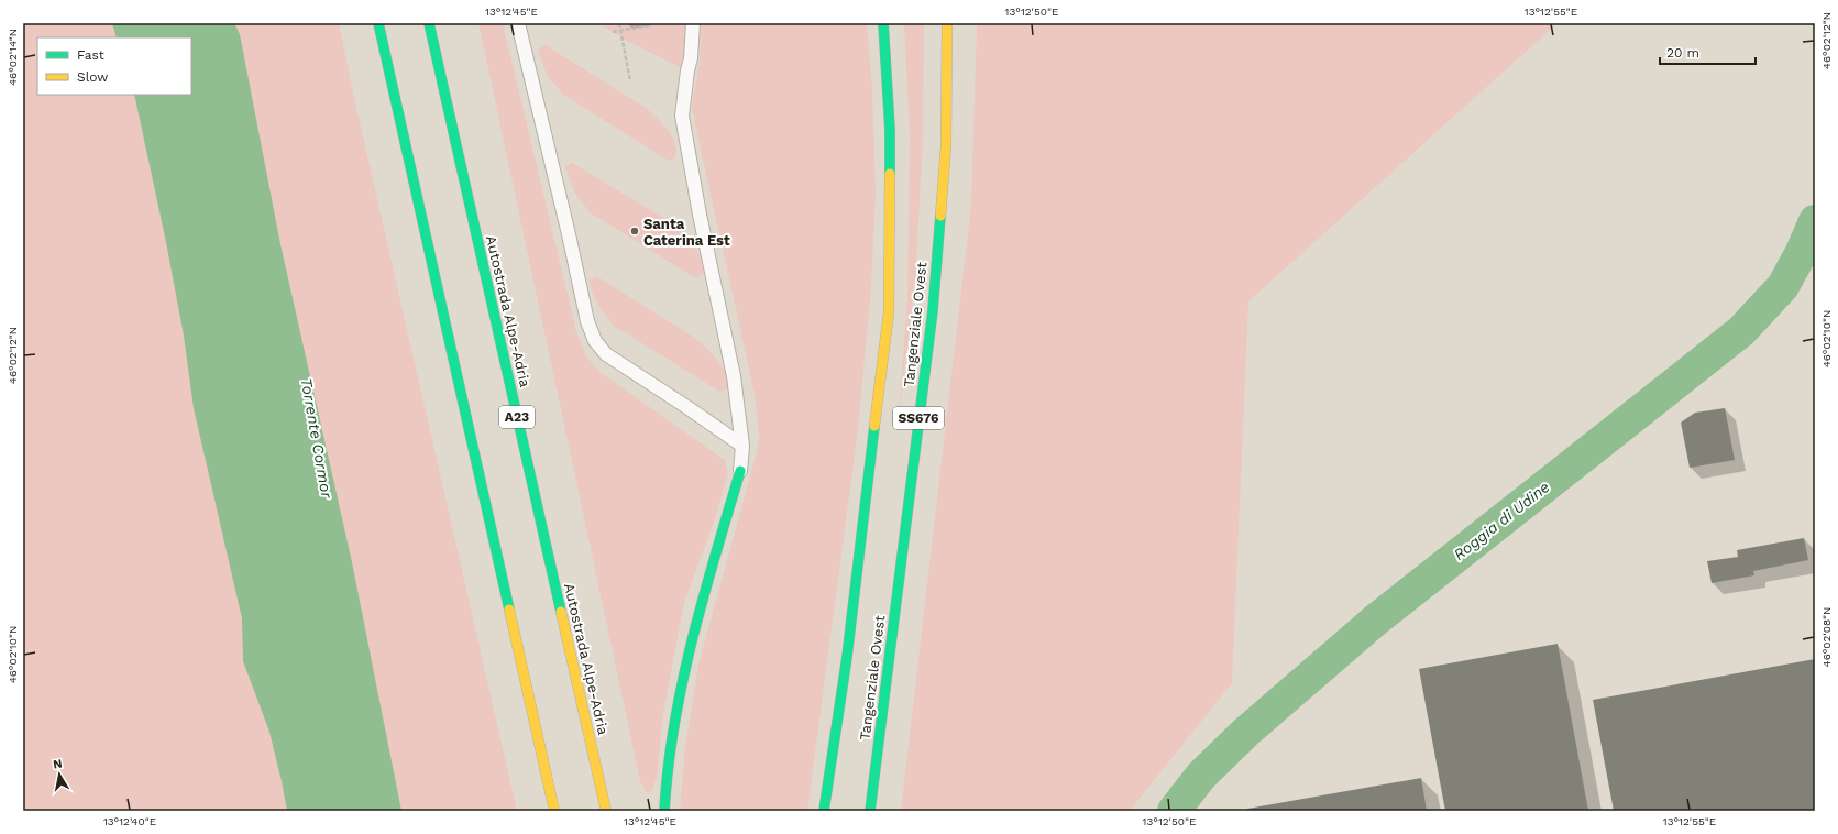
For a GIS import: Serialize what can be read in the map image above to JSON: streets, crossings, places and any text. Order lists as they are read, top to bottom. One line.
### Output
{"streets":{"highway":["Autostrada Alpe-Adria","Tangenziale Ovest","A23","SS676"]},"water":["Torrente Cormor","Roggia di Udine"],"places":["Santa Caterina Est"],"legend":["Fast","Slow"],"scale_bar":"20 m","north":"top","coordinates":["13°12'45\"E","13°12'50\"E","13°12'55\"E","46°02'12\"N","46°02'14\"N","46°02'10\"N","46°02'08\"N","13°12'40\"E"]}
